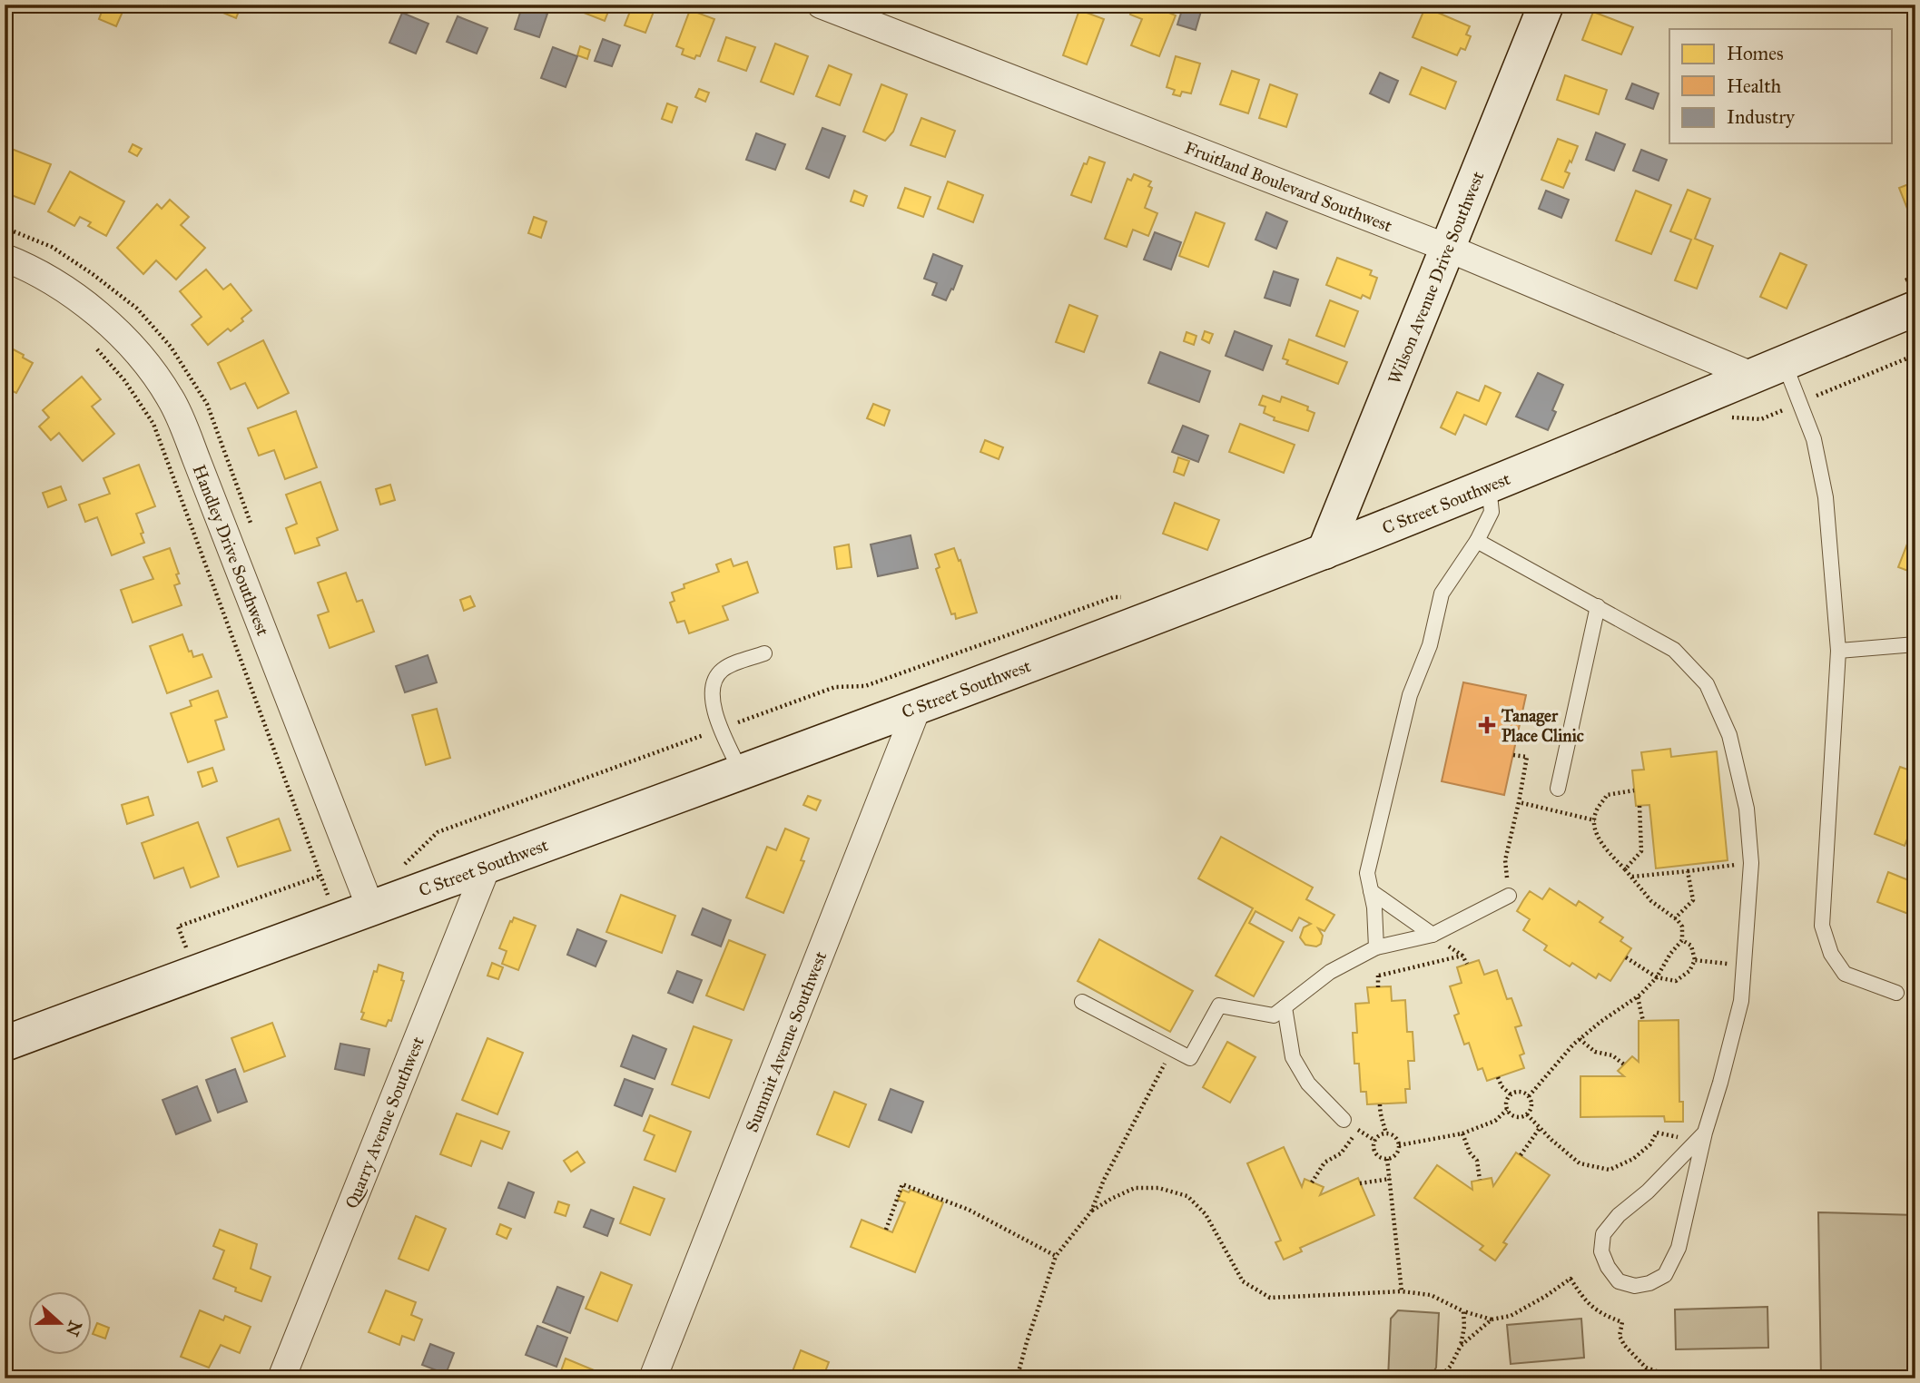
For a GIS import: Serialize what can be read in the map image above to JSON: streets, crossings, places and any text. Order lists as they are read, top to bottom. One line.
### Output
{"streets":{"main road":["Wilson Avenue Drive Southwest","C Street Southwest"],"street":["Fruitland Boulevard Southwest","Handley Drive Southwest","Summit Avenue Southwest","Quarry Avenue Southwest"]},"crossings":[["Fruitland Boulevard Southwest","Wilson Avenue Drive Southwest"],["Fruitland Boulevard Southwest","C Street Southwest"],["Wilson Avenue Drive Southwest","C Street Southwest"],["C Street Southwest","Handley Drive Southwest"],["C Street Southwest","Summit Avenue Southwest"],["C Street Southwest","Quarry Avenue Southwest"]],"places":{"health":["Tanager Place Clinic"]},"legend":["Homes","Health","Industry"],"north":"right"}
